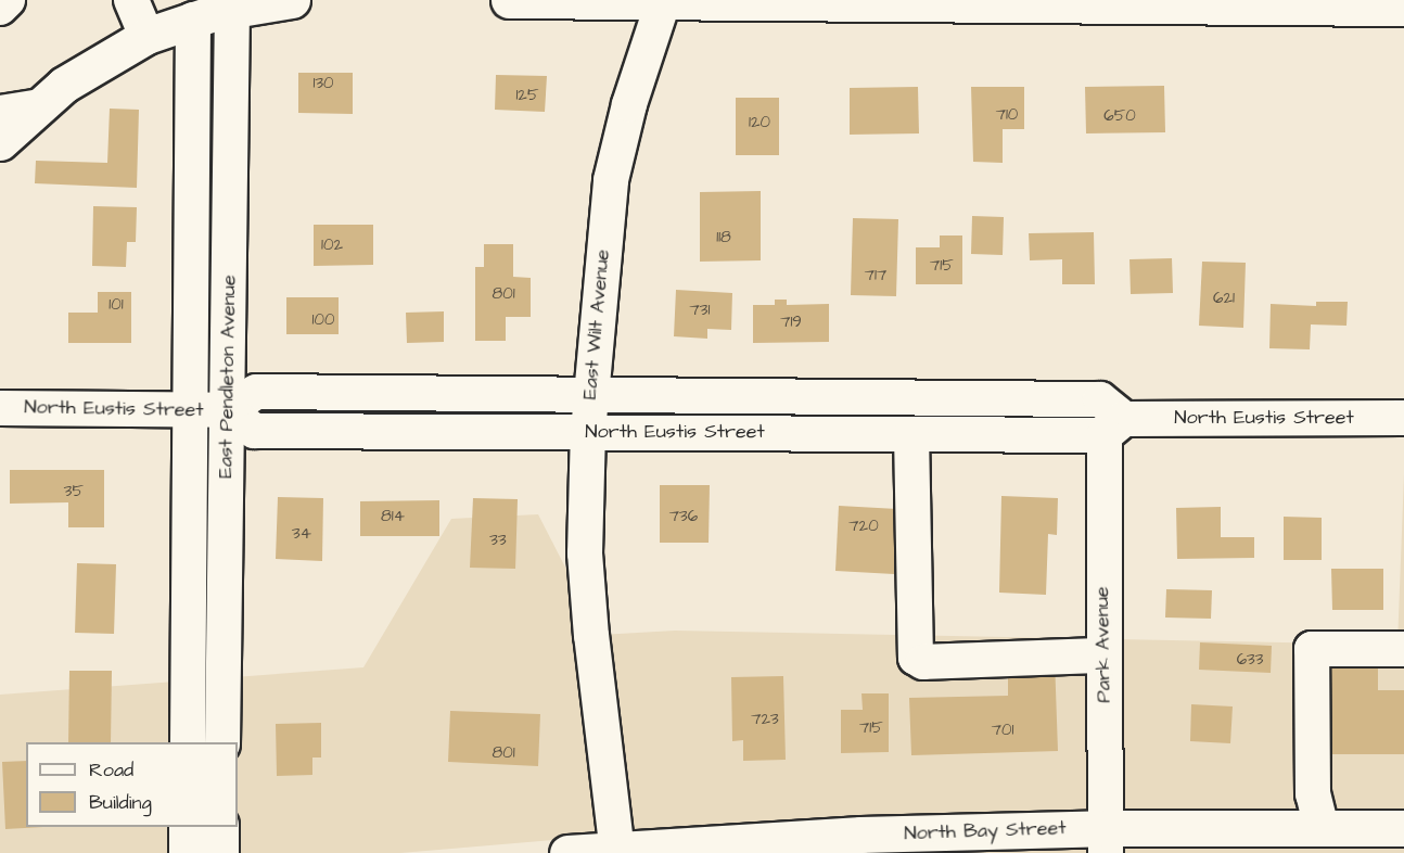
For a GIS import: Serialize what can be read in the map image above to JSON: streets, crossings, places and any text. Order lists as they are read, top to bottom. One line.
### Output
{"streets":{"main road":["North Bay Street"],"street":["East Wilt Avenue","East Pendleton Avenue","North Eustis Street","Park Avenue"]},"crossings":[["East Wilt Avenue","North Eustis Street"],["East Wilt Avenue","North Bay Street"],["East Pendleton Avenue","North Eustis Street"],["North Eustis Street","Park Avenue"],["Park Avenue","North Bay Street"]],"house_numbers":["130","125","710","650","120","118","102","715","717","801","621","101","731","100","719","35","814","736","720","34","33","633","723","715","701","801"],"legend":["Road","Building"]}
